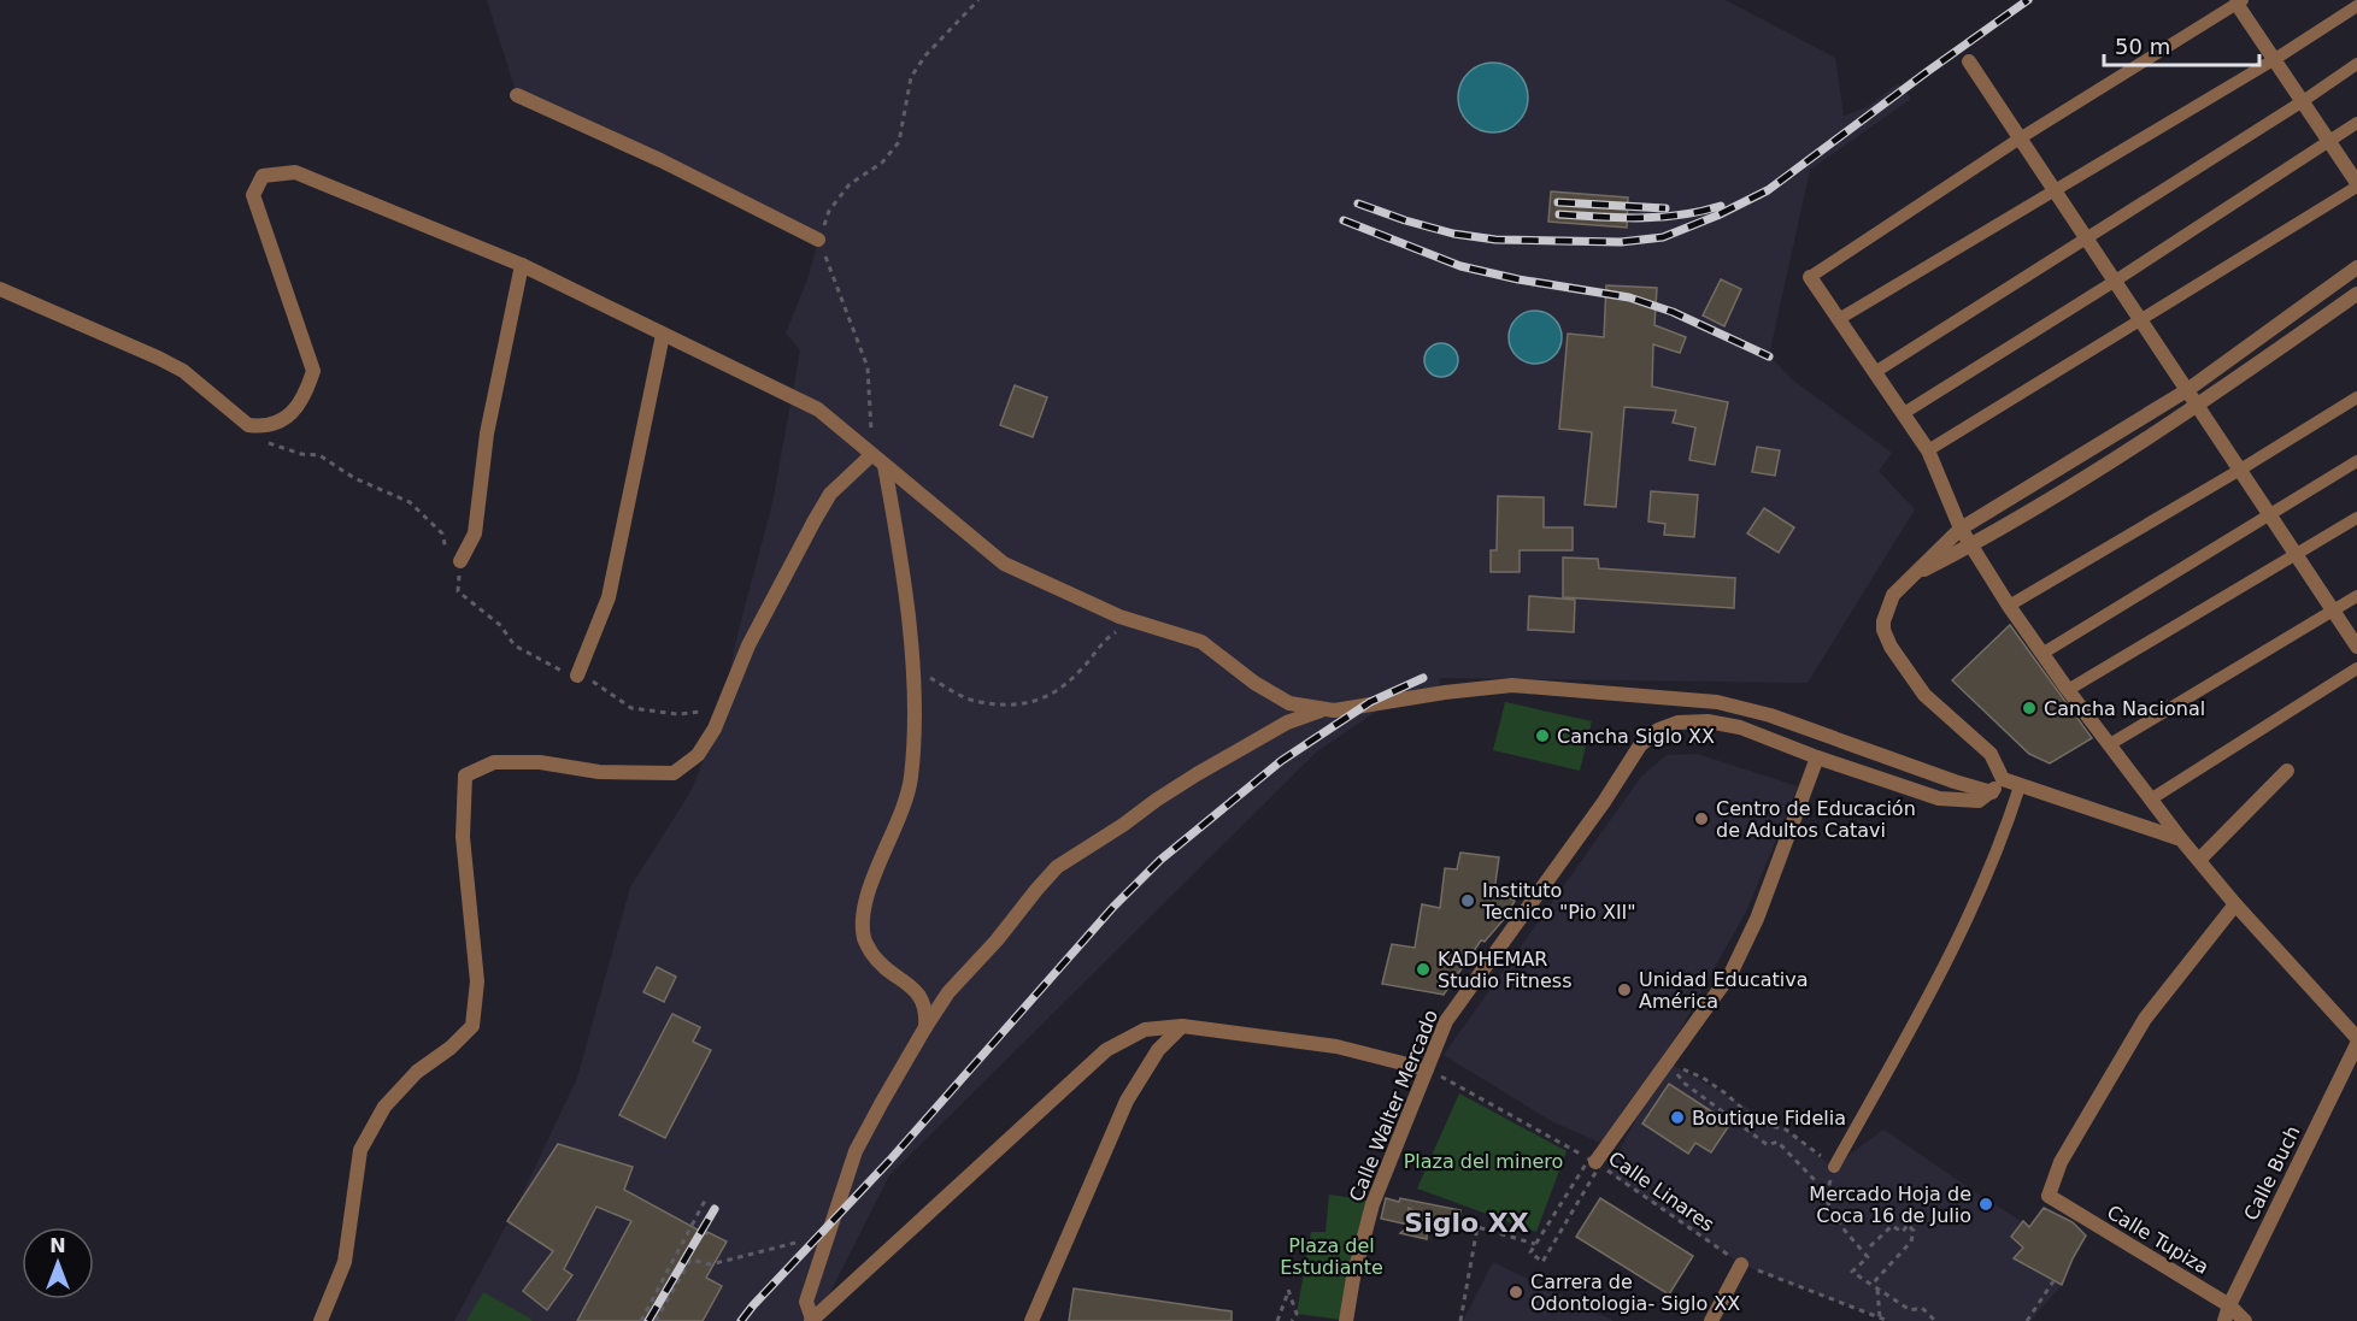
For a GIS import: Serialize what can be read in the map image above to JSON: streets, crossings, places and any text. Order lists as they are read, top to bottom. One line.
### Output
{"streets":{"street":["Calle Walter Mercado","Calle Buch","Calle Tupiza"],"path":["Calle Linares"]},"crossings":[["Calle Walter Mercado","Calle Linares"],["Calle Buch","Calle Tupiza"]],"districts":["Siglo XX"],"parks":["Plaza del minero","Plaza del Estudiante"],"places":["Cancha Nacional","Cancha Siglo XX","Centro de Educación de Adultos Catavi","Instituto Tecnico \"Pio XII\"","KADHEMAR Studio Fitness","Unidad Educativa América","Boutique Fidelia","Mercado Hoja de Coca 16 de Julio","Carrera de Odontologia- Siglo XX"],"scale_bar":"50 m","north":"top"}
